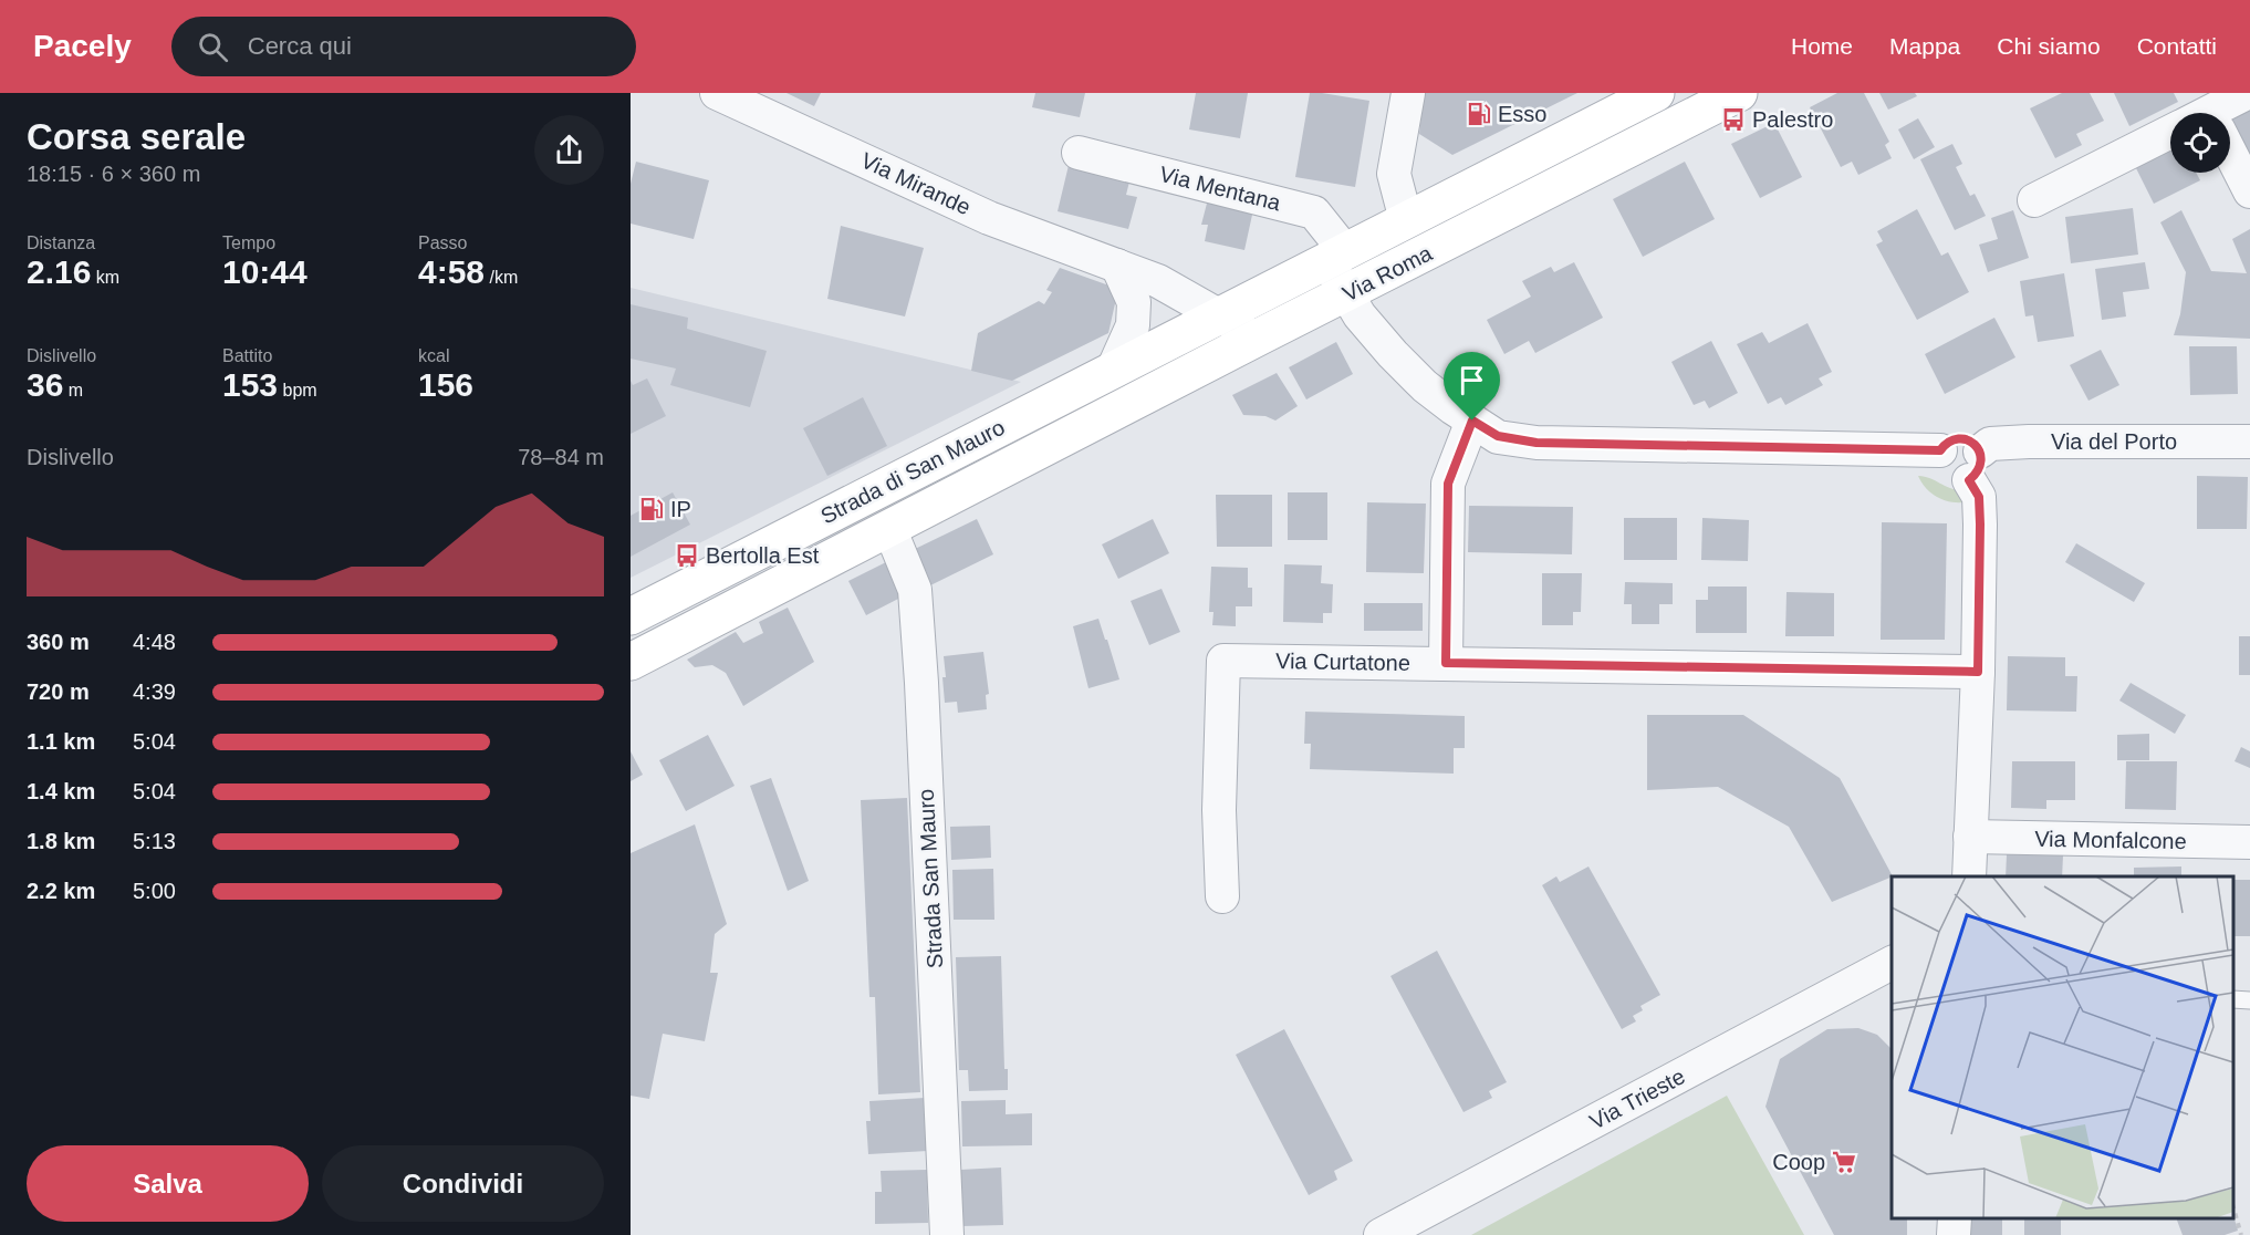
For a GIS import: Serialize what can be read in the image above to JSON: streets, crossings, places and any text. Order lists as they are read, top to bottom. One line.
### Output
{"streets":{"main road":["Via Roma","Strada di San Mauro"],"street":["Via Mirande","Via Mentana","Via del Porto","Via Curtatone","Via Monfalcone","Strada San Mauro","Via Trieste"]},"crossings":[["Via Mirande","Via Roma"],["Via Mentana","Via Roma"],["Via Roma","Strada di San Mauro"],["Strada di San Mauro","Strada San Mauro"]],"places":{"fuel station":["Esso","IP"],"bus stop":["Palestro","Bertolla Est"],"supermarket":["Coop"]},"page":{"header":"Pacely","search":"Cerca qui","nav":["Home","Mappa","Chi siamo","Contatti"],"heading":["Corsa serale","18:15 · 6 × 360 m"],"stats":[["Distanza","2.16 km"],["Tempo","10:44"],["Passo","4:58 /km"],["Dislivello","36 m"],["Battito","153 bpm"],["kcal","156"]],"chart":["Dislivello","78–84 m"],"list":[{"name":"360 m","note":"4:48"},{"name":"720 m","note":"4:39"},{"name":"1.1 km","note":"5:04"},{"name":"1.4 km","note":"5:04"},{"name":"1.8 km","note":"5:13"},{"name":"2.2 km","note":"5:00"}],"buttons":["Salva","Condividi"]}}
